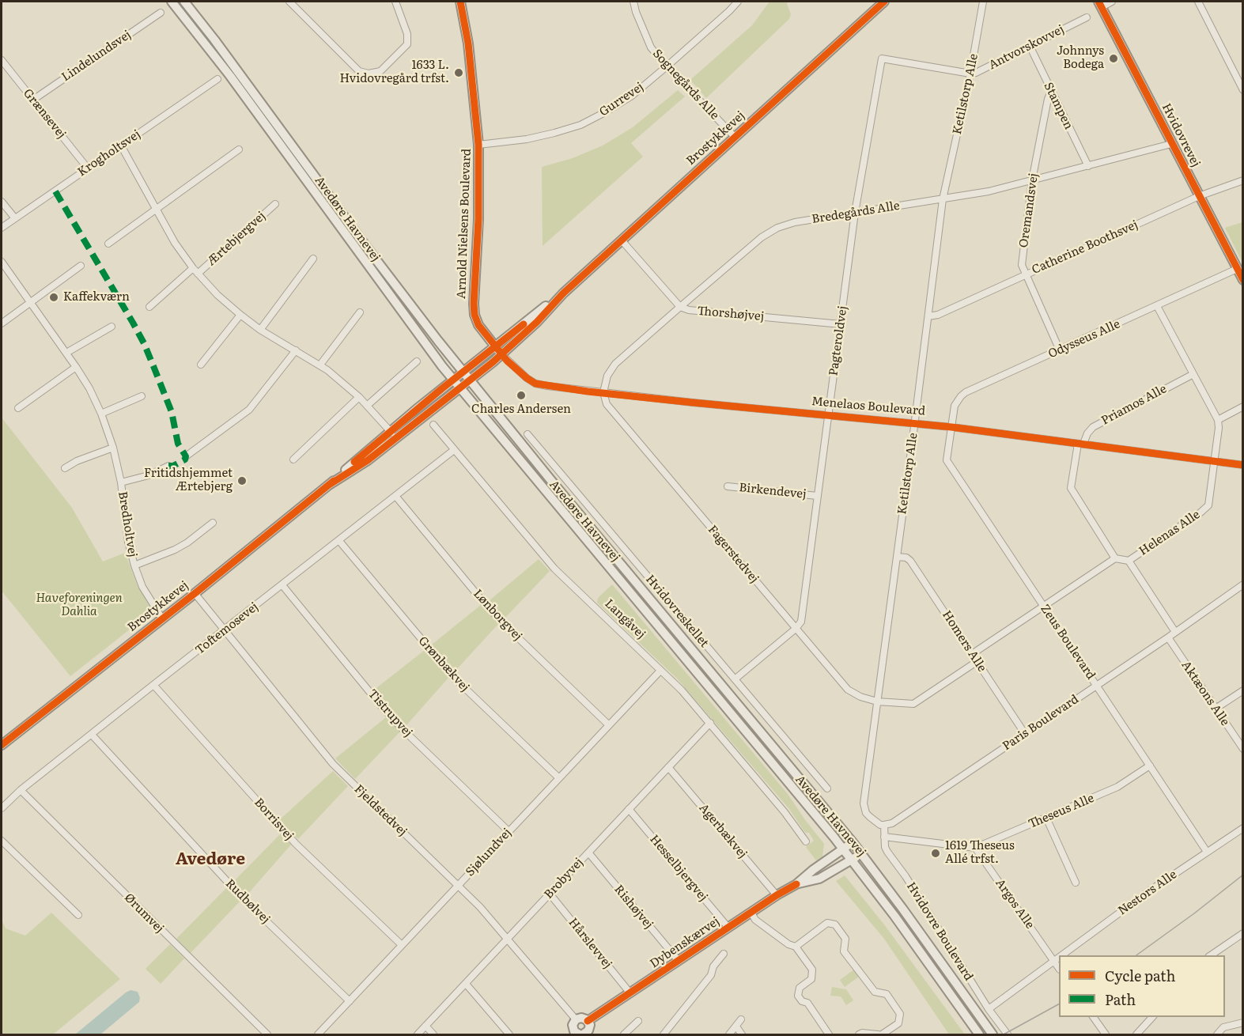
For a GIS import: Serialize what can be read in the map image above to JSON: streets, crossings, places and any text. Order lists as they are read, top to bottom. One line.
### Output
{"streets":{"street":["Antvorskovvej","Lindelundsvej","Sognegårds Alle","Ketilstorp Alle","Gurrevej","Stampen","Grænsevej","Hvidovrevej","Brostykkevej","Krogholtsvej","Oremandsvej","Bredegårds Alle","Avedøre Havnevej","Arnold Nielsens Boulevard","Ærtebjergvej","Catherine Boothsvej","Thorshøjvej","Odysseus Alle","Pagteroldvej","Priamos Alle","Menelaos Boulevard","Birkendevej","Bredholtvej","Helenas Alle","Fagerstedvej","Hvidovreskellet","Lønborgvej","Langåvej","Toftemosevej","Homers Alle","Zeus Boulevard","Grønbækvej","Aktæons Alle","Tistrupvej","Paris Boulevard","Fjeldstedvej","Theseus Alle","Borrisvej","Agerbækvej","Sjølundvej","Hesselbjergvej","Brobyvej","Nestors Alle","Rudbølvej","Argos Alle","Rishøjvej","Ørumvej","Hvidovre Boulevard","Dybenskærvej","Hårslevvej"]},"crossings":[["Antvorskovvej","Ketilstorp Alle"],["Antvorskovvej","Stampen"],["Antvorskovvej","Pagteroldvej"],["Lindelundsvej","Grænsevej"],["Sognegårds Alle","Gurrevej"],["Sognegårds Alle","Brostykkevej"],["Ketilstorp Alle","Bredegårds Alle"],["Ketilstorp Alle","Catherine Boothsvej"],["Ketilstorp Alle","Pagteroldvej"],["Ketilstorp Alle","Menelaos Boulevard"],["Ketilstorp Alle","Fagerstedvej"],["Ketilstorp Alle","Homers Alle"],["Ketilstorp Alle","Paris Boulevard"],["Ketilstorp Alle","Hvidovre Boulevard"],["Gurrevej","Arnold Nielsens Boulevard"],["Stampen","Oremandsvej"],["Stampen","Bredegårds Alle"],["Grænsevej","Krogholtsvej"],["Hvidovrevej","Bredegårds Alle"],["Hvidovrevej","Catherine Boothsvej"],["Hvidovrevej","Odysseus Alle"],["Brostykkevej","Avedøre Havnevej"],["Brostykkevej","Arnold Nielsens Boulevard"],["Brostykkevej","Ærtebjergvej"],["Brostykkevej","Thorshøjvej"],["Brostykkevej","Menelaos Boulevard"],["Brostykkevej","Bredholtvej"],["Brostykkevej","Fjeldstedvej"],["Krogholtsvej","Ærtebjergvej"],["Oremandsvej","Bredegårds Alle"],["Oremandsvej","Catherine Boothsvej"],["Oremandsvej","Odysseus Alle"],["Bredegårds Alle","Thorshøjvej"],["Bredegårds Alle","Pagteroldvej"],["Bredegårds Alle","Menelaos Boulevard"],["Bredegårds Alle","Fagerstedvej"],["Avedøre Havnevej","Dybenskærvej"],["Arnold Nielsens Boulevard","Menelaos Boulevard"],["Thorshøjvej","Pagteroldvej"],["Odysseus Alle","Menelaos Boulevard"],["Odysseus Alle","Zeus Boulevard"],["Pagteroldvej","Menelaos Boulevard"],["Pagteroldvej","Birkendevej"],["Pagteroldvej","Fagerstedvej"],["Priamos Alle","Menelaos Boulevard"],["Menelaos Boulevard","Helenas Alle"],["Menelaos Boulevard","Fagerstedvej"],["Menelaos Boulevard","Zeus Boulevard"],["Lønborgvej","Toftemosevej"],["Lønborgvej","Sjølundvej"],["Langåvej","Toftemosevej"],["Langåvej","Sjølundvej"],["Langåvej","Brobyvej"],["Toftemosevej","Grønbækvej"],["Toftemosevej","Tistrupvej"],["Toftemosevej","Fjeldstedvej"],["Toftemosevej","Borrisvej"],["Toftemosevej","Rudbølvej"],["Toftemosevej","Ørumvej"],["Homers Alle","Paris Boulevard"],["Zeus Boulevard","Paris Boulevard"],["Zeus Boulevard","Theseus Alle"],["Zeus Boulevard","Nestors Alle"],["Grønbækvej","Sjølundvej"],["Aktæons Alle","Paris Boulevard"],["Tistrupvej","Sjølundvej"],["Paris Boulevard","Hvidovre Boulevard"],["Fjeldstedvej","Sjølundvej"],["Fjeldstedvej","Brobyvej"],["Fjeldstedvej","Dybenskærvej"],["Theseus Alle","Argos Alle"],["Borrisvej","Sjølundvej"],["Agerbækvej","Brobyvej"],["Agerbækvej","Dybenskærvej"],["Sjølundvej","Rudbølvej"],["Hesselbjergvej","Brobyvej"],["Hesselbjergvej","Dybenskærvej"],["Brobyvej","Rishøjvej"],["Brobyvej","Hårslevvej"],["Nestors Alle","Argos Alle"],["Nestors Alle","Hvidovre Boulevard"],["Rishøjvej","Dybenskærvej"],["Dybenskærvej","Hårslevvej"]],"districts":["Avedøre"],"parks":["Haveforeningen Dahlia"],"places":["Johnnys Bodega","1633 L. Hvidovregård trfst.","Kaffekværn","Charles Andersen","Fritidshjemmet Ærtebjerg","1619 Theseus Allé trfst."],"legend":["Cycle path","Path"]}
